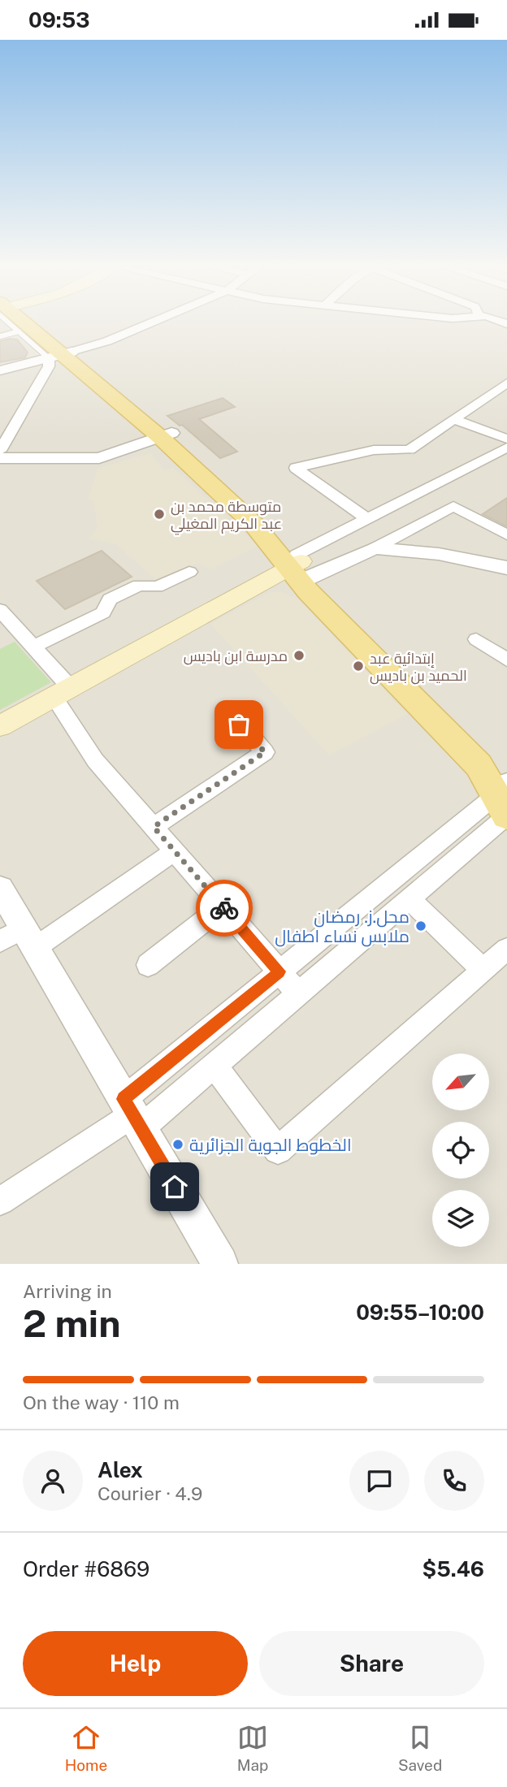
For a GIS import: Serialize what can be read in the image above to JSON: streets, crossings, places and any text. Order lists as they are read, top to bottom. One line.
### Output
{"places":["متوسطة محمد بن عبد الكريم المغيلي","مدرسة ابن باديس","إبتدائية عبد الحميد بن باديس","محل.ز. رمضان ملابس نساء اطفال","الخطوط الجوية الجزائرية"],"north":"bottom left","page":{"status":"09:53","heading":["2 min","Arriving in","09:55–10:00"],"panel":["Alex","Courier · 4.9","Order #6869","$5.46"],"bar":"On the way · 110 m","buttons":["Help","Share"],"tabs":["Home","Map","Saved"]}}
